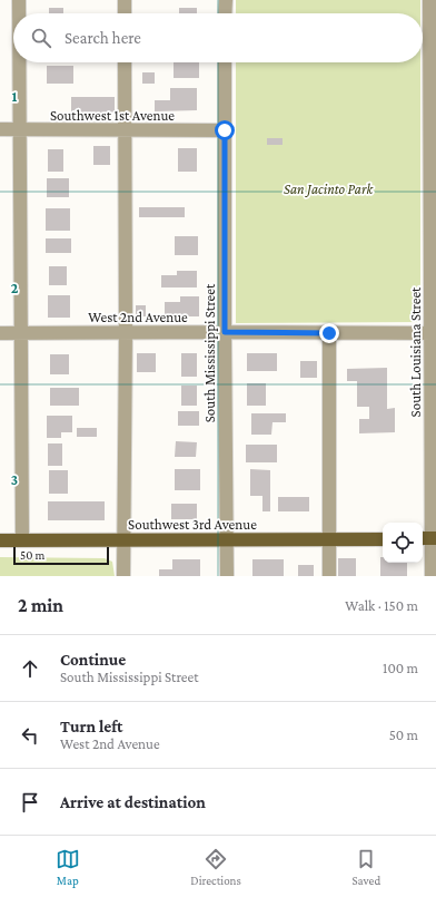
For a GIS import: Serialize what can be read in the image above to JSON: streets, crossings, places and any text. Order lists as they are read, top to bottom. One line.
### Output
{"streets":{"main road":["Southwest 3rd Avenue"],"street":["Southwest 1st Avenue","West 2nd Avenue","South Louisiana Street","South Mississippi Street"]},"crossings":[["Southwest 1st Avenue","South Mississippi Street"],["West 2nd Avenue","South Louisiana Street"],["West 2nd Avenue","South Mississippi Street"],["South Mississippi Street","Southwest 3rd Avenue"]],"parks":["San Jacinto Park"],"scale_bar":"50 m","page":{"search":"Search here","scale":"50 m","heading":["2 min","Walk · 150 m"],"list":[["Continue","South Mississippi Street","100 m"],["Turn left","West 2nd Avenue","50 m"],"Arrive at destination"],"nav":["Map","Directions","Saved"]},"grid":{"rows":["1","2","3"]}}
